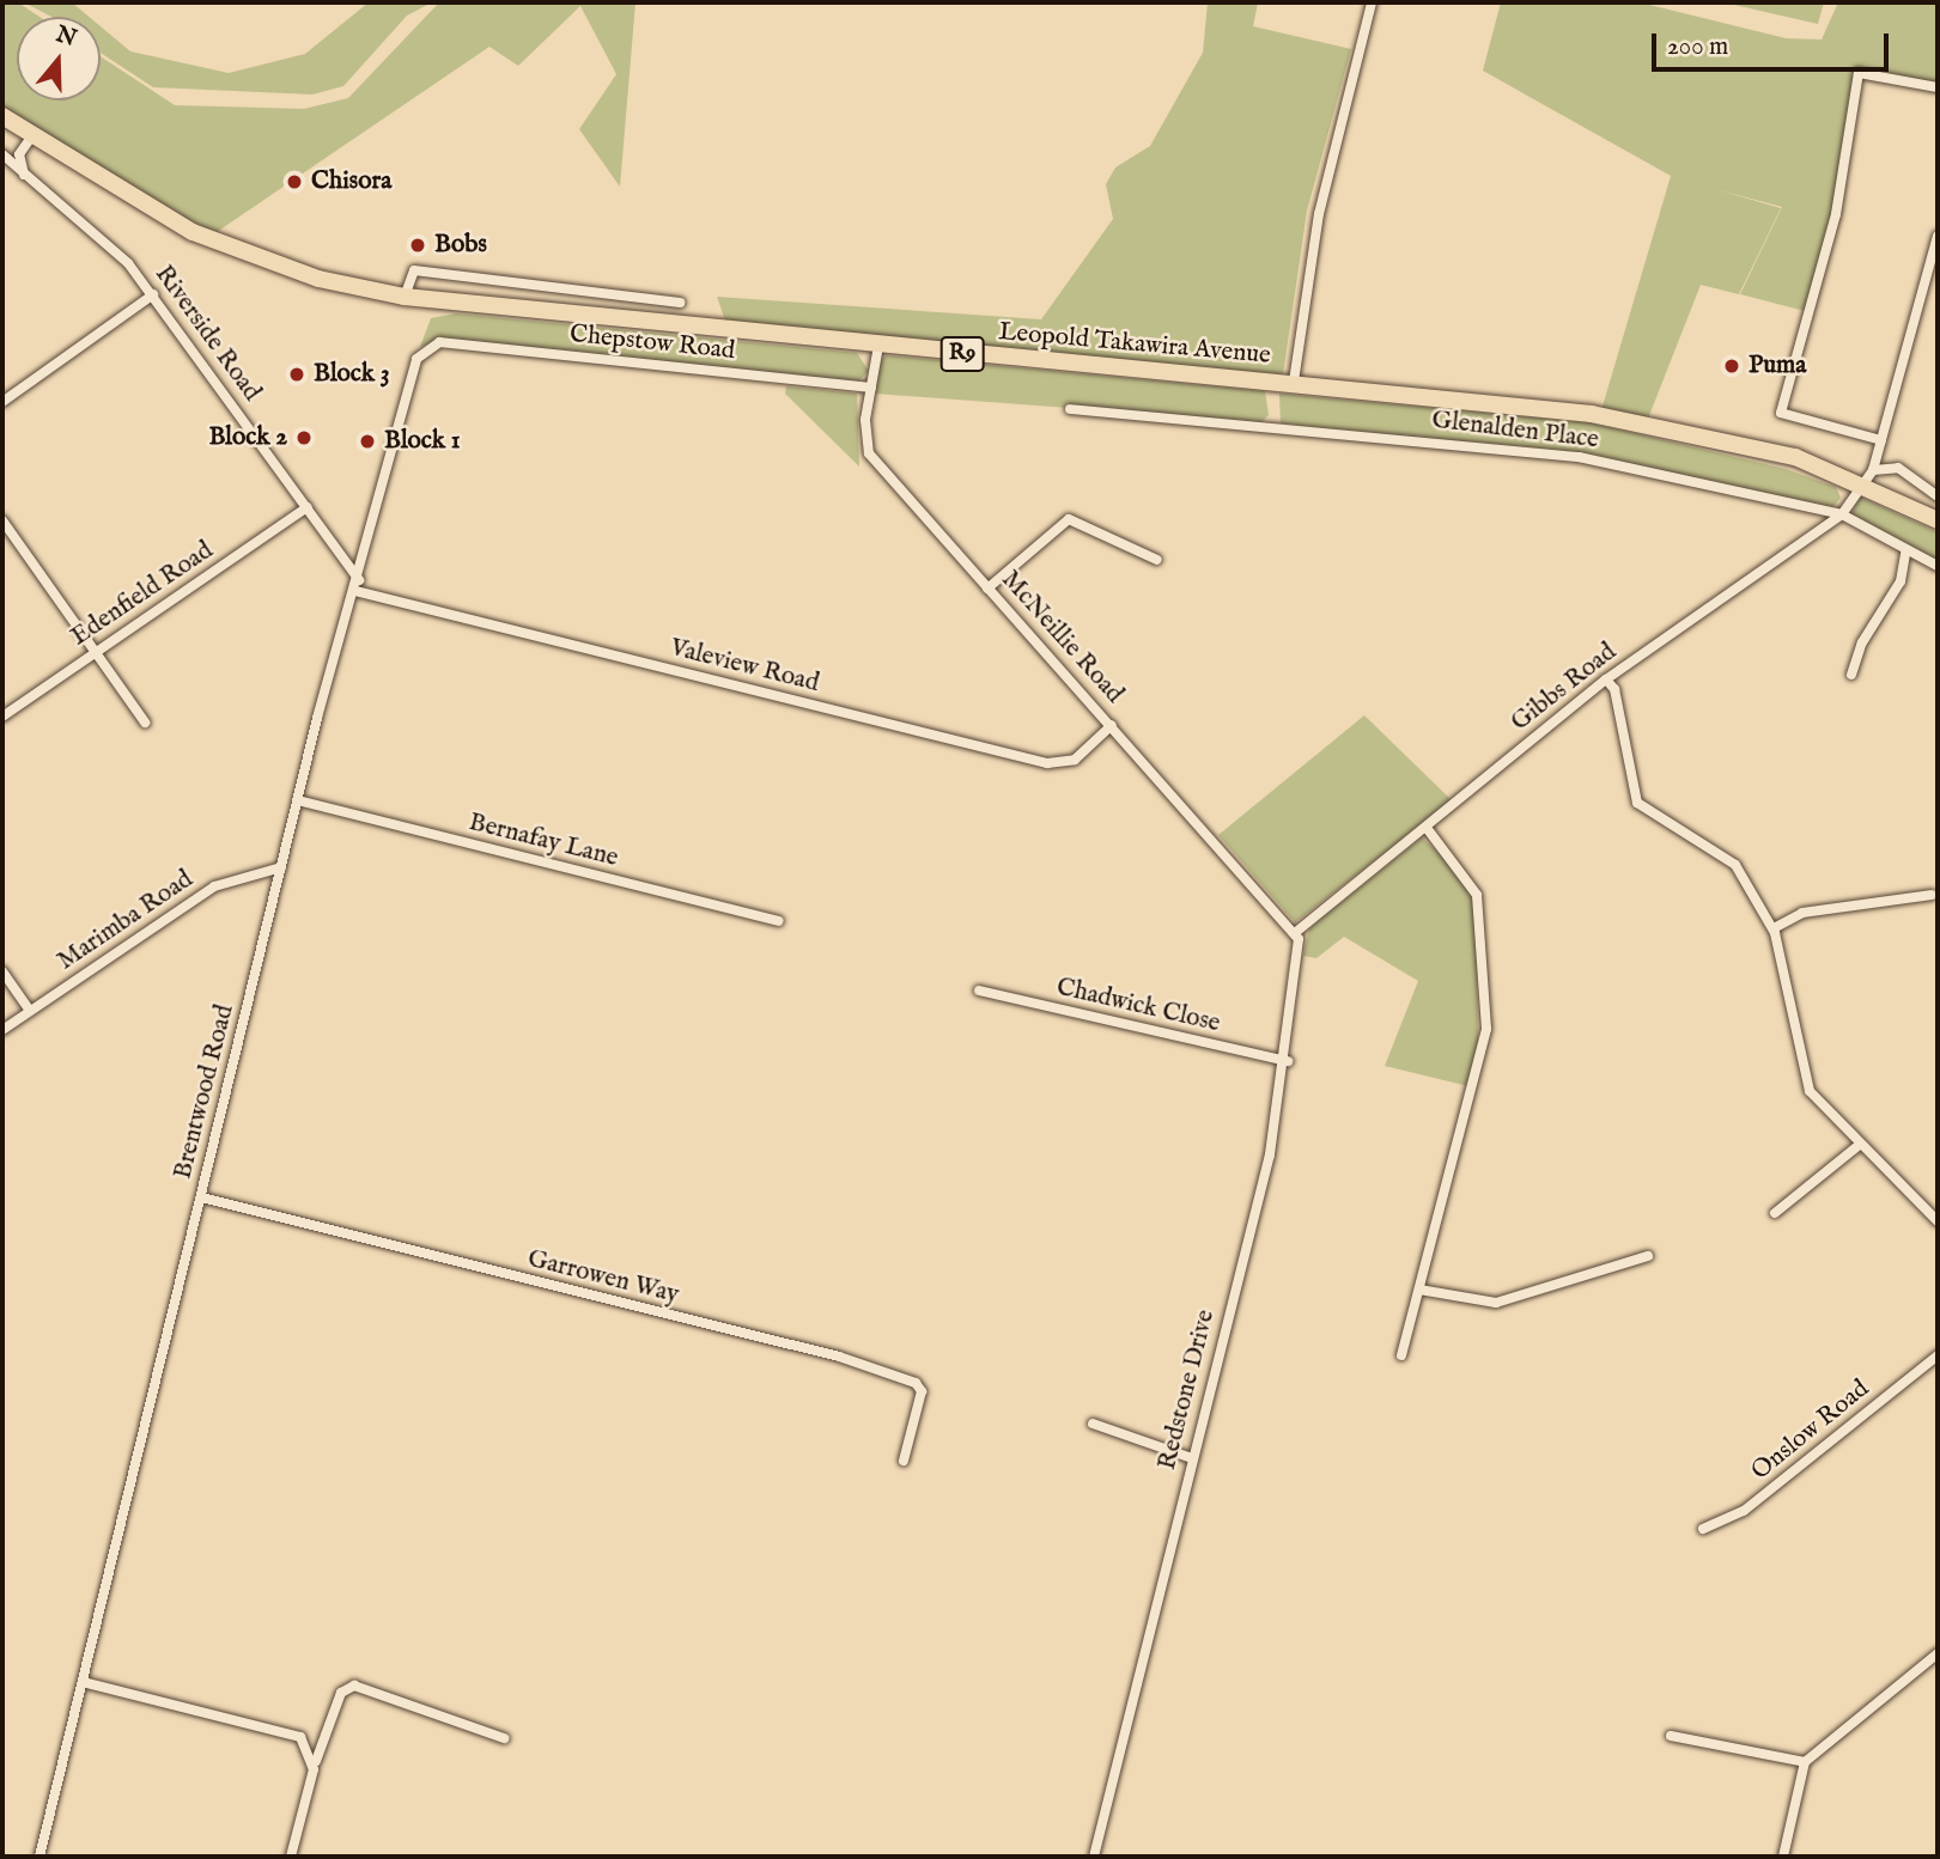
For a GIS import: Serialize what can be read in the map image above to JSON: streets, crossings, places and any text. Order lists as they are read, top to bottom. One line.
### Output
{"streets":{"highway":["Leopold Takawira Avenue","R9"],"street":["Riverside Road","Chepstow Road","Glenalden Place","Edenfield Road","McNeillie Road","Valeview Road","Gibbs Road","Bernafay Lane","Marimba Road","Chadwick Close","Brentwood Road","Garrowen Way","Redstone Drive","Onslow Road"]},"crossings":[["Riverside Road","Edenfield Road"],["Riverside Road","Brentwood Road"],["Chepstow Road","McNeillie Road"],["Chepstow Road","Brentwood Road"],["Leopold Takawira Avenue","McNeillie Road"],["Leopold Takawira Avenue","Gibbs Road"],["Glenalden Place","Gibbs Road"],["McNeillie Road","Valeview Road"],["McNeillie Road","Gibbs Road"],["McNeillie Road","Redstone Drive"],["Valeview Road","Brentwood Road"],["Gibbs Road","Redstone Drive"],["Bernafay Lane","Brentwood Road"],["Marimba Road","Brentwood Road"],["Chadwick Close","Redstone Drive"],["Brentwood Road","Garrowen Way"]],"places":["Chisora","Bobs","Puma","Block 3","Block 2","Block 1"],"scale_bar":"200 m","north":"top"}
